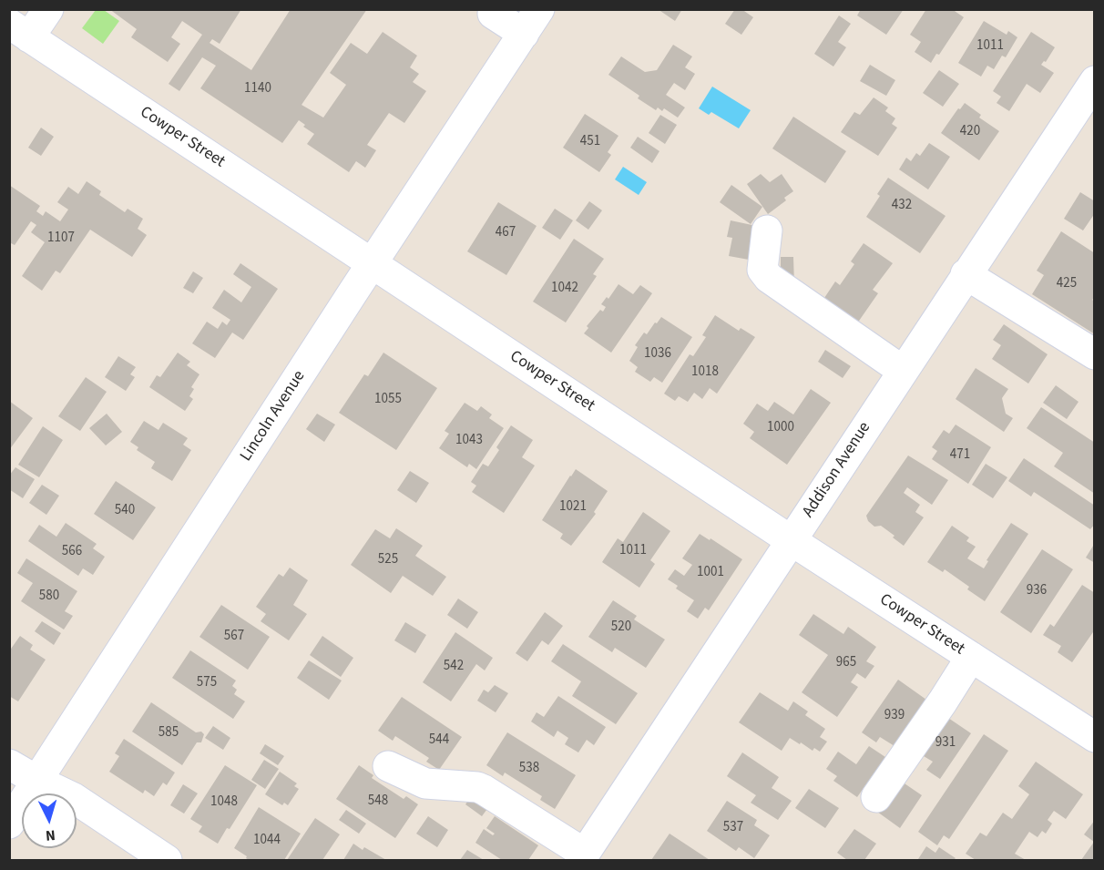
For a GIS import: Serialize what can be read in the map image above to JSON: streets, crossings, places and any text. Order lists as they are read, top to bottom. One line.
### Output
{"streets":{"street":["Cowper Street","Lincoln Avenue","Addison Avenue"]},"crossings":[["Cowper Street","Lincoln Avenue"],["Cowper Street","Addison Avenue"]],"house_numbers":["1011","1140","420","451","432","467","1107","425","1042","1036","1018","1055","1000","1043","471","1021","540","1011","566","525","1001","936","580","520","567","965","542","575","939","585","544","931","538","548","1048","537","1044"],"north":"bottom"}
